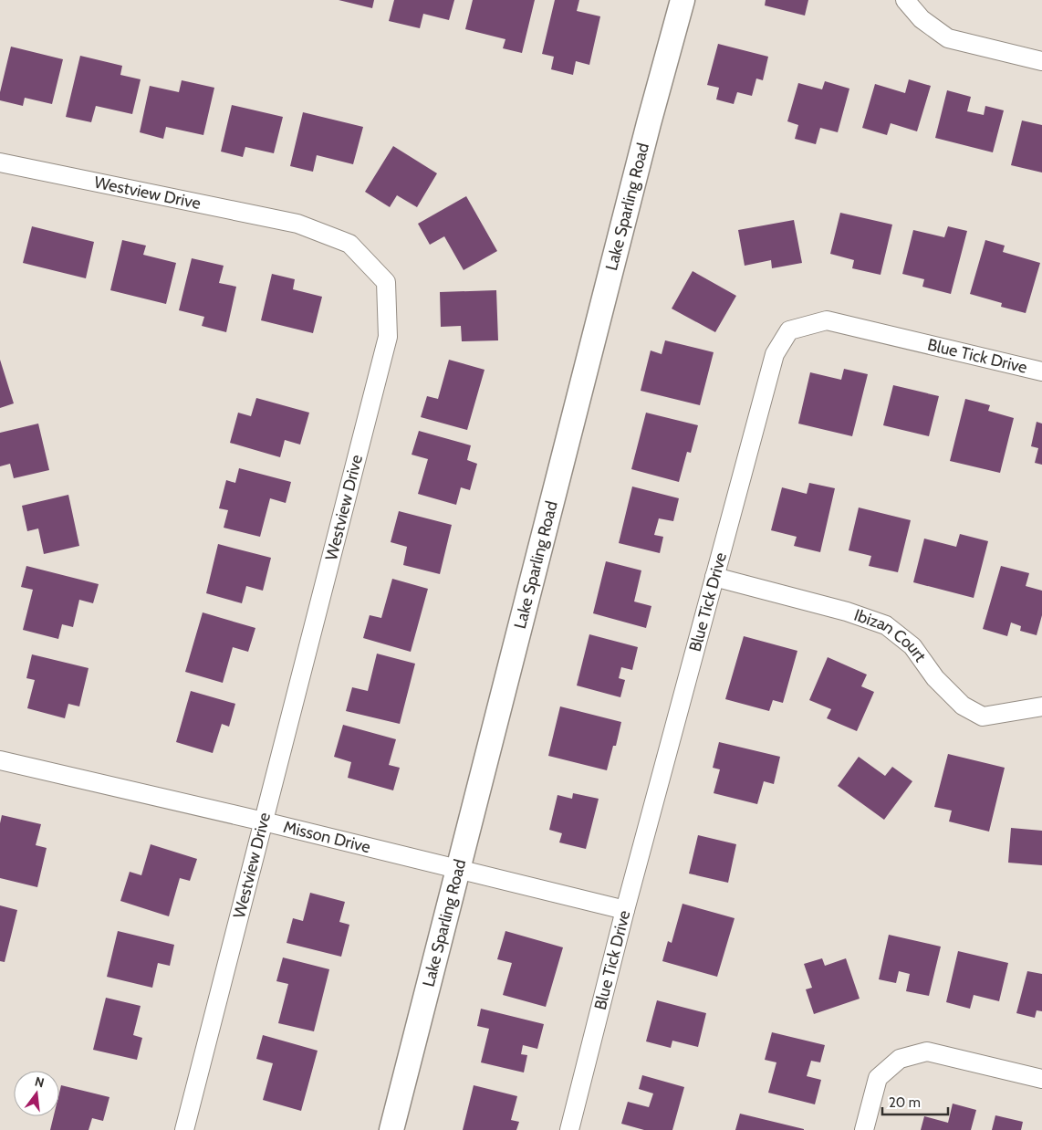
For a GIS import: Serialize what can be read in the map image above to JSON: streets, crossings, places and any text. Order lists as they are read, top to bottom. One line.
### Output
{"streets":{"street":["Westview Drive","Lake Sparling Road","Blue Tick Drive","Ibizan Court","Misson Drive"]},"crossings":[["Westview Drive","Misson Drive"],["Lake Sparling Road","Misson Drive"],["Blue Tick Drive","Ibizan Court"],["Blue Tick Drive","Misson Drive"]],"scale_bar":"20 m","north":"top"}
